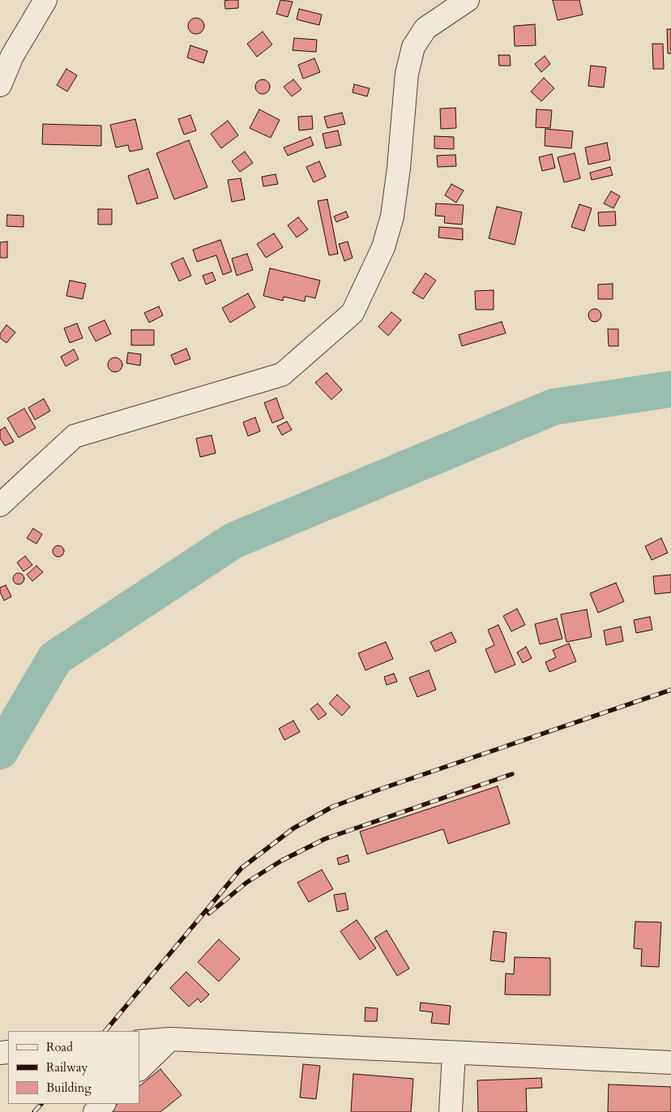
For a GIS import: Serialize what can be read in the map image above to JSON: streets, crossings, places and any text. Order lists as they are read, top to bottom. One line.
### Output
{"legend":["Road","Railway","Building"]}
